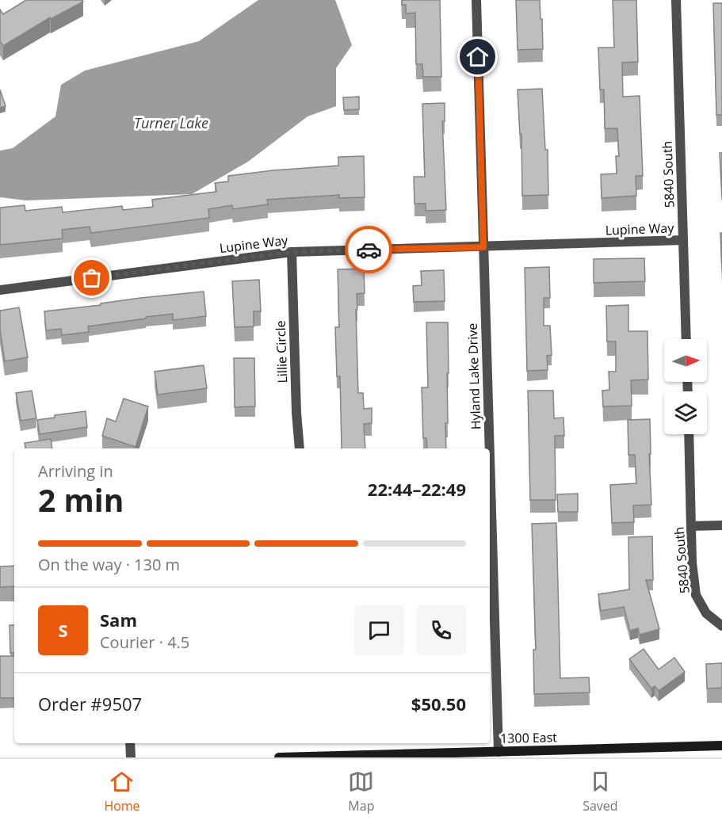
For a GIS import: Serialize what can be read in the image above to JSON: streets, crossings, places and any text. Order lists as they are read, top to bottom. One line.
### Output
{"streets":{"main road":["1300 East"],"street":["5840 South","Lupine Way","Lillie Circle","Hyland Lake Drive"]},"crossings":[["5840 South","Lupine Way"],["Lupine Way","Lillie Circle"],["Lupine Way","Hyland Lake Drive"],["Hyland Lake Drive","1300 East"]],"water":["Turner Lake"],"north":"right","page":{"heading":["2 min","Arriving in","22:44–22:49"],"panel":["Sam","Courier · 4.5","Order #9507","$50.50"],"bar":"On the way · 130 m","round":"S","tabs":["Home","Map","Saved"]}}
